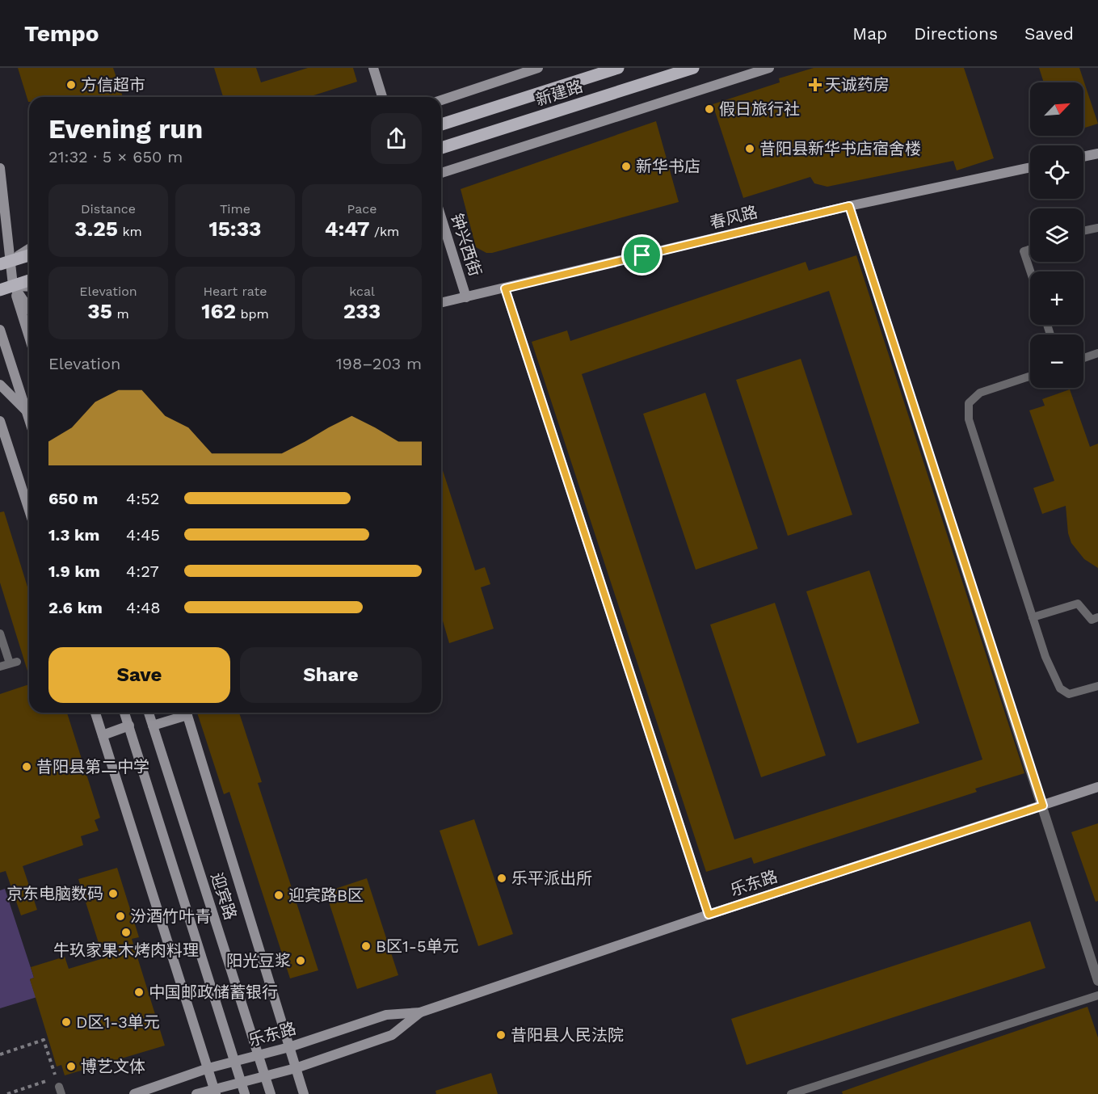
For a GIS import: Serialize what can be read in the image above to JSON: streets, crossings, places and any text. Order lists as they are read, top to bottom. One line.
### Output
{"streets":{"main road":["新建路","春风路","钟兴西街","乐东路","迎宾路"]},"crossings":[["春风路","钟兴西街"],["乐东路","迎宾路"]],"places":{"other":["方信超市","假日旅行社","昔阳县新华书店宿舍楼","新华书店","昔阳县第二中学","乐平派出所","京东电脑数码","迎宾路B区","汾酒竹叶青","牛玖家果木烤肉料理","B区1-5单元","阳光豆浆","中国邮政储蓄银行","D区1-3单元","昔阳县人民法院","博艺文体"],"health":["天诚药房"]},"north":"top right","page":{"header":"Tempo","nav":["Map","Directions","Saved"],"map_buttons":["+","−"],"heading":["Evening run","21:32 · 5 × 650 m"],"stats":[["Distance","3.25 km"],["Time","15:33"],["Pace","4:47 /km"],["Elevation","35 m"],["Heart rate","162 bpm"],["kcal","233"]],"chart":["Elevation","198–203 m"],"list":[{"name":"650 m","note":"4:52"},{"name":"1.3 km","note":"4:45"},{"name":"1.9 km","note":"4:27"},{"name":"2.6 km","note":"4:48"}],"buttons":["Save","Share"]}}
